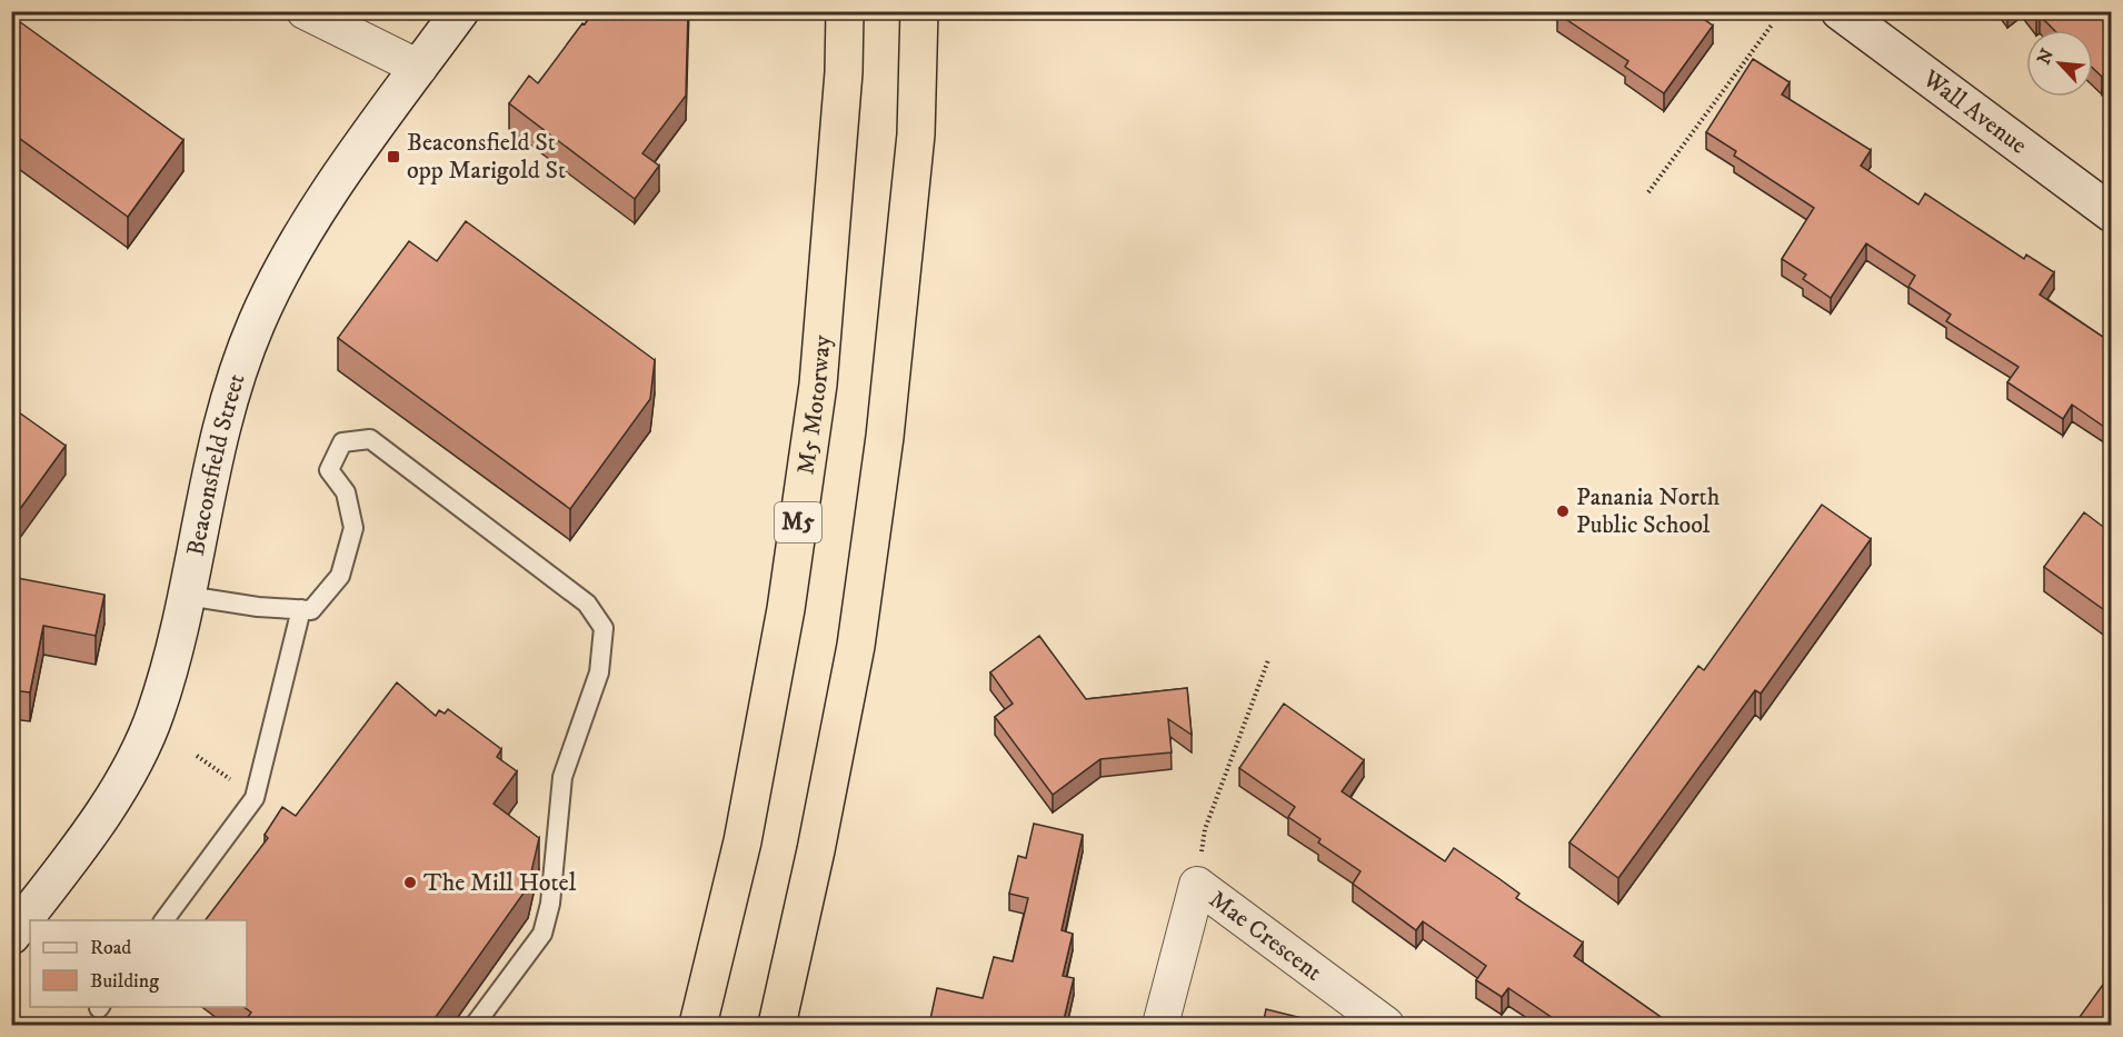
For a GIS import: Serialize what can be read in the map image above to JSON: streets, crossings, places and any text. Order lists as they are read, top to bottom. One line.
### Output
{"streets":{"highway":["M5 Motorway","M5"],"main road":["Wall Avenue","Beaconsfield Street"],"street":["Mae Crescent"]},"places":{"transit":["Beaconsfield St opp Marigold St"],"other":["Panania North Public School","The Mill Hotel"]},"legend":["Road","Building"],"north":"top left"}
